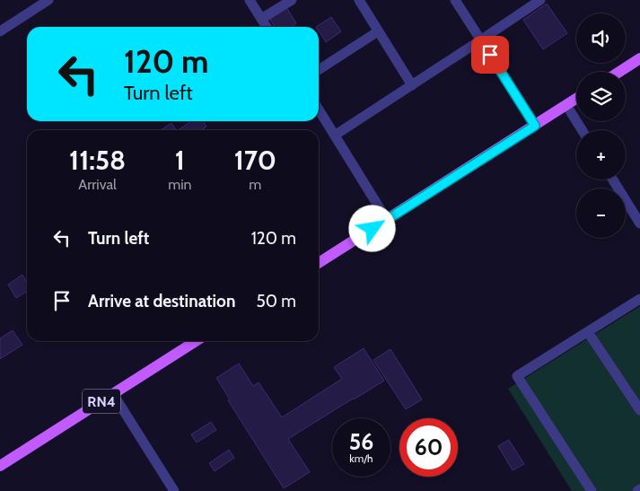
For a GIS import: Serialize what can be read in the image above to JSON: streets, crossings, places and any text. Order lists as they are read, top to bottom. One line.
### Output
{"streets":{"main road":["RN4"]},"page":{"map_buttons":["+","−"],"turn":["120 m","Turn left"],"eta":["11:58","Arrival","1","min","170","m"],"list":[{"name":"Turn left","value":"120 m"},{"name":"Arrive at destination","value":"50 m"}],"speed":"56 km/h","limit":"60"}}
